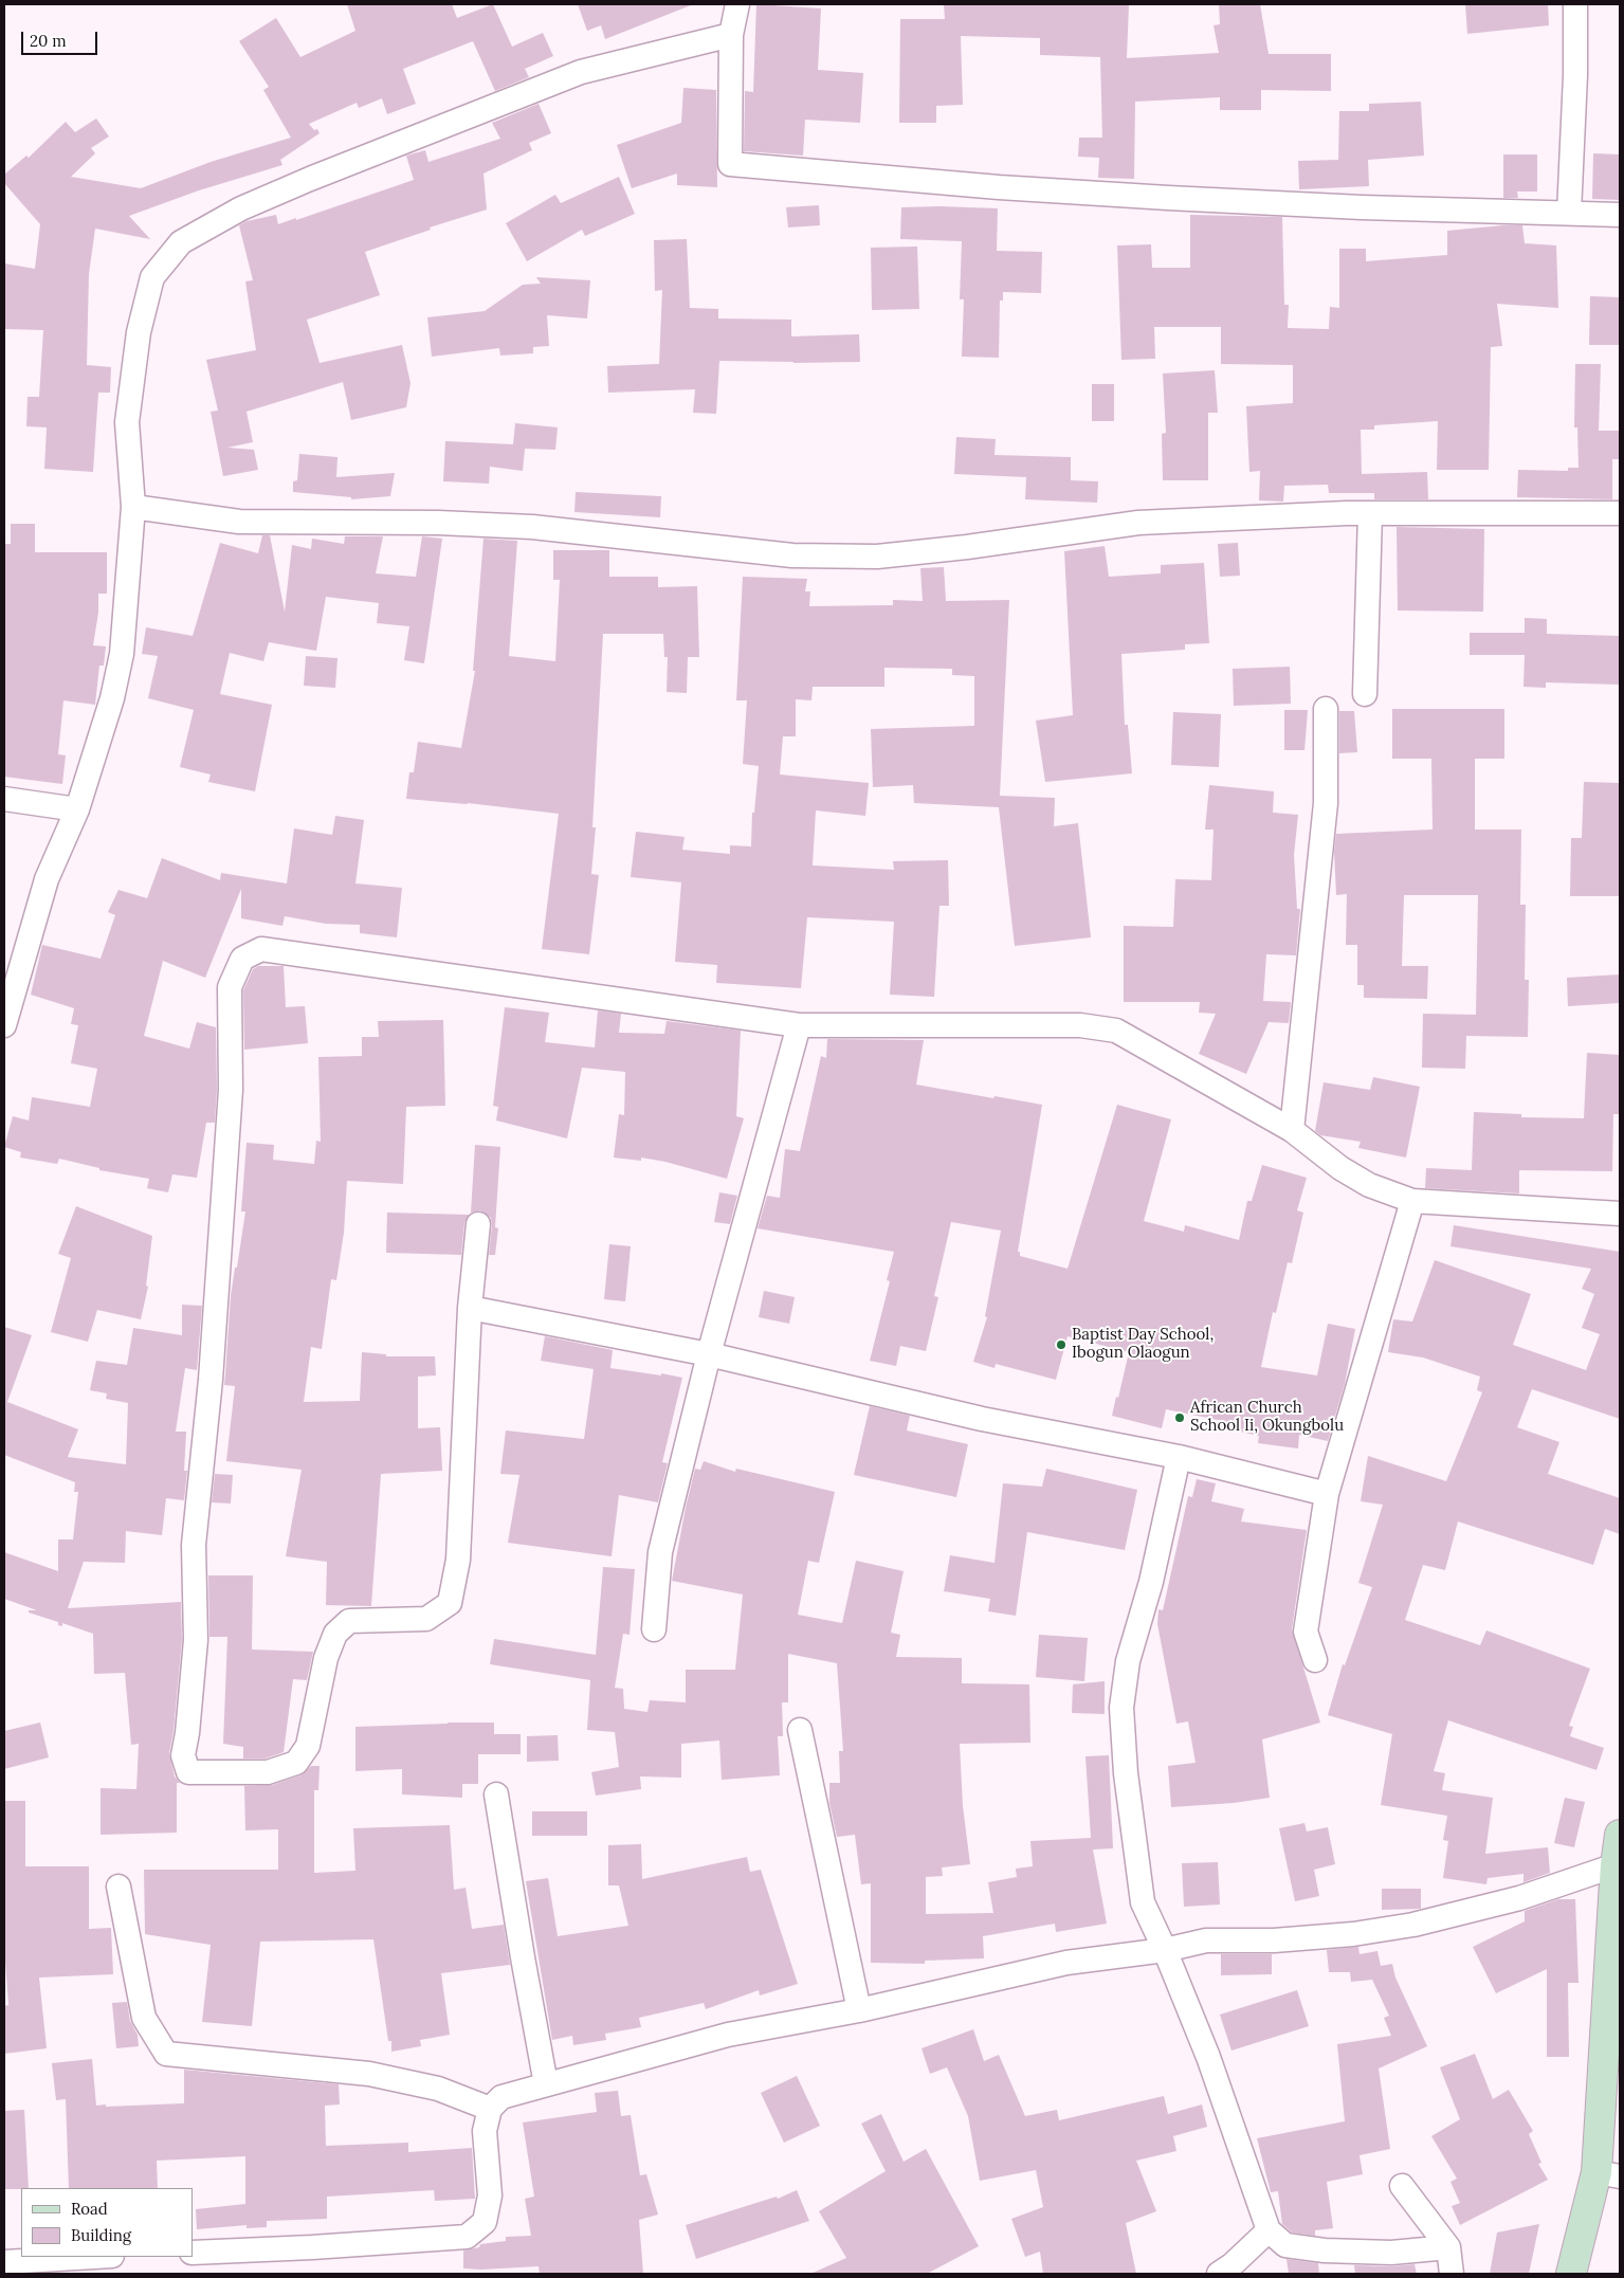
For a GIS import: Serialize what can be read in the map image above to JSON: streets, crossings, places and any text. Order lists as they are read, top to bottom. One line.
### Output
{"places":["Baptist Day School, Ibogun Olaogun","African Church School Ii, Okungbolu"],"legend":["Road","Building"],"scale_bar":"20 m"}
